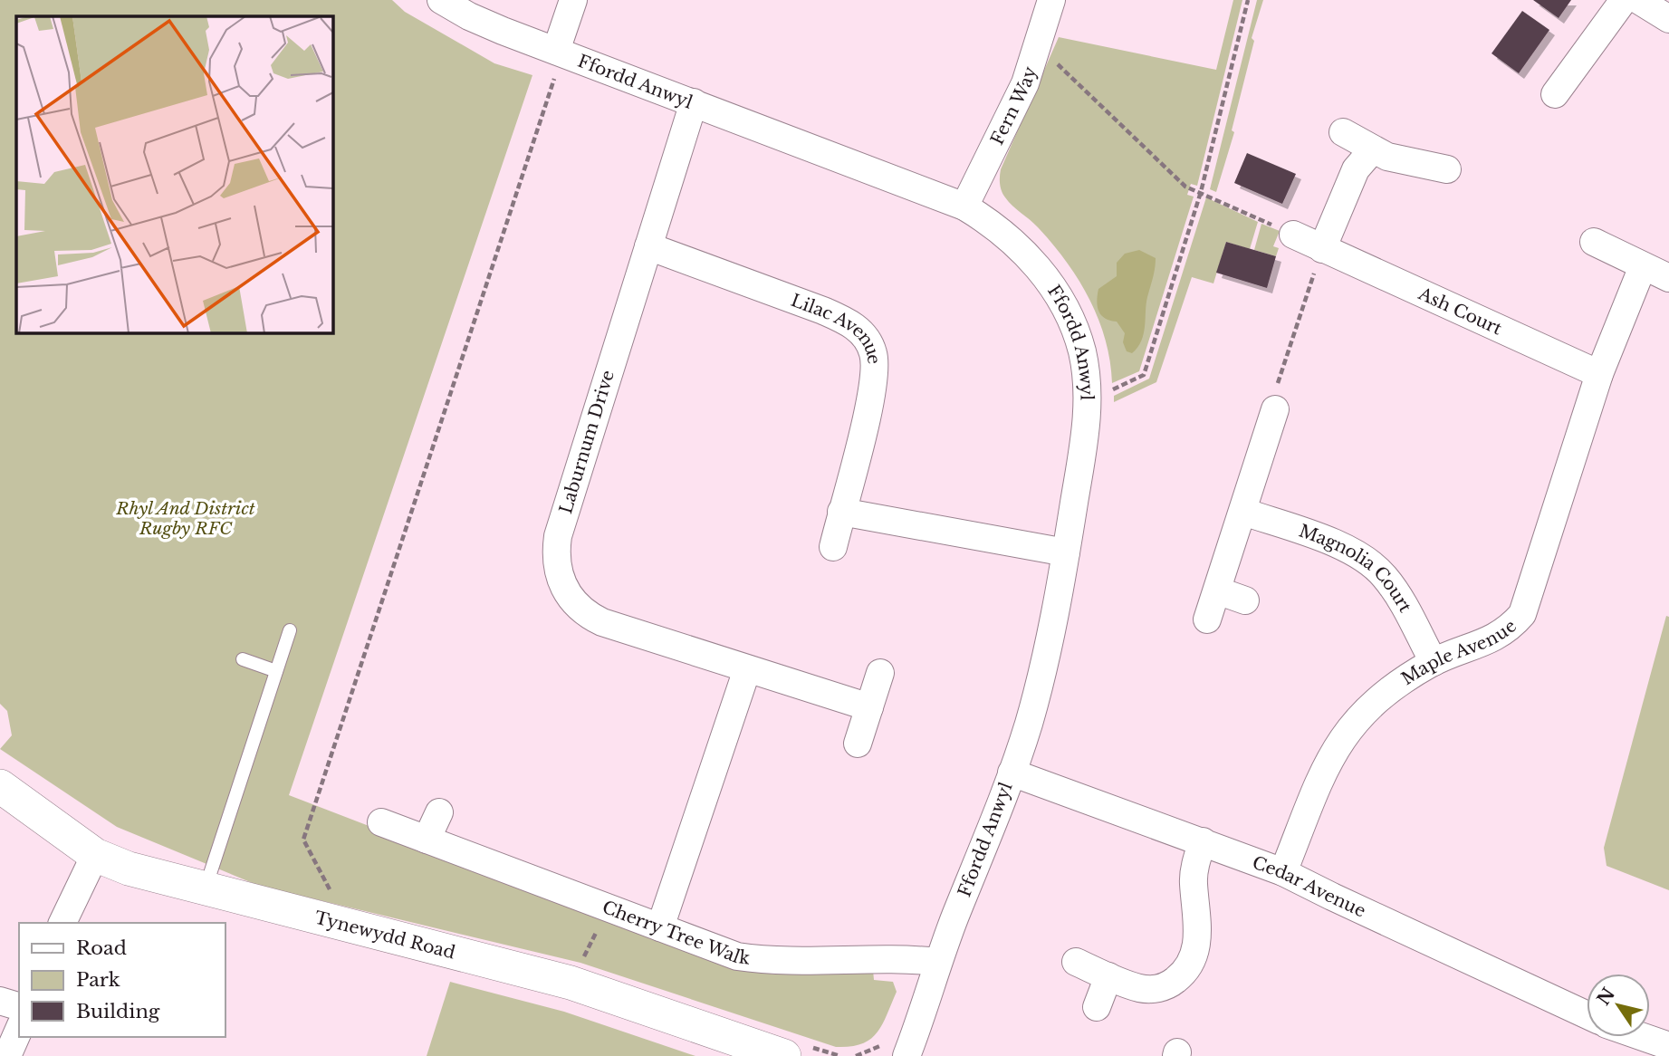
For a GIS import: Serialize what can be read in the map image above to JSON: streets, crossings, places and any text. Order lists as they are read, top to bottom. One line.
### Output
{"streets":{"street":["Ffordd Anwyl","Fern Way","Ash Court","Lilac Avenue","Laburnum Drive","Magnolia Court","Maple Avenue","Cedar Avenue","Cherry Tree Walk","Tynewydd Road"]},"crossings":[["Ffordd Anwyl","Fern Way"],["Ffordd Anwyl","Laburnum Drive"],["Ffordd Anwyl","Cedar Avenue"],["Ffordd Anwyl","Cherry Tree Walk"],["Ash Court","Maple Avenue"],["Lilac Avenue","Laburnum Drive"],["Magnolia Court","Maple Avenue"],["Maple Avenue","Cedar Avenue"]],"parks":["Rhyl And District Rugby RFC"],"legend":["Road","Park","Building"],"north":"top left"}
